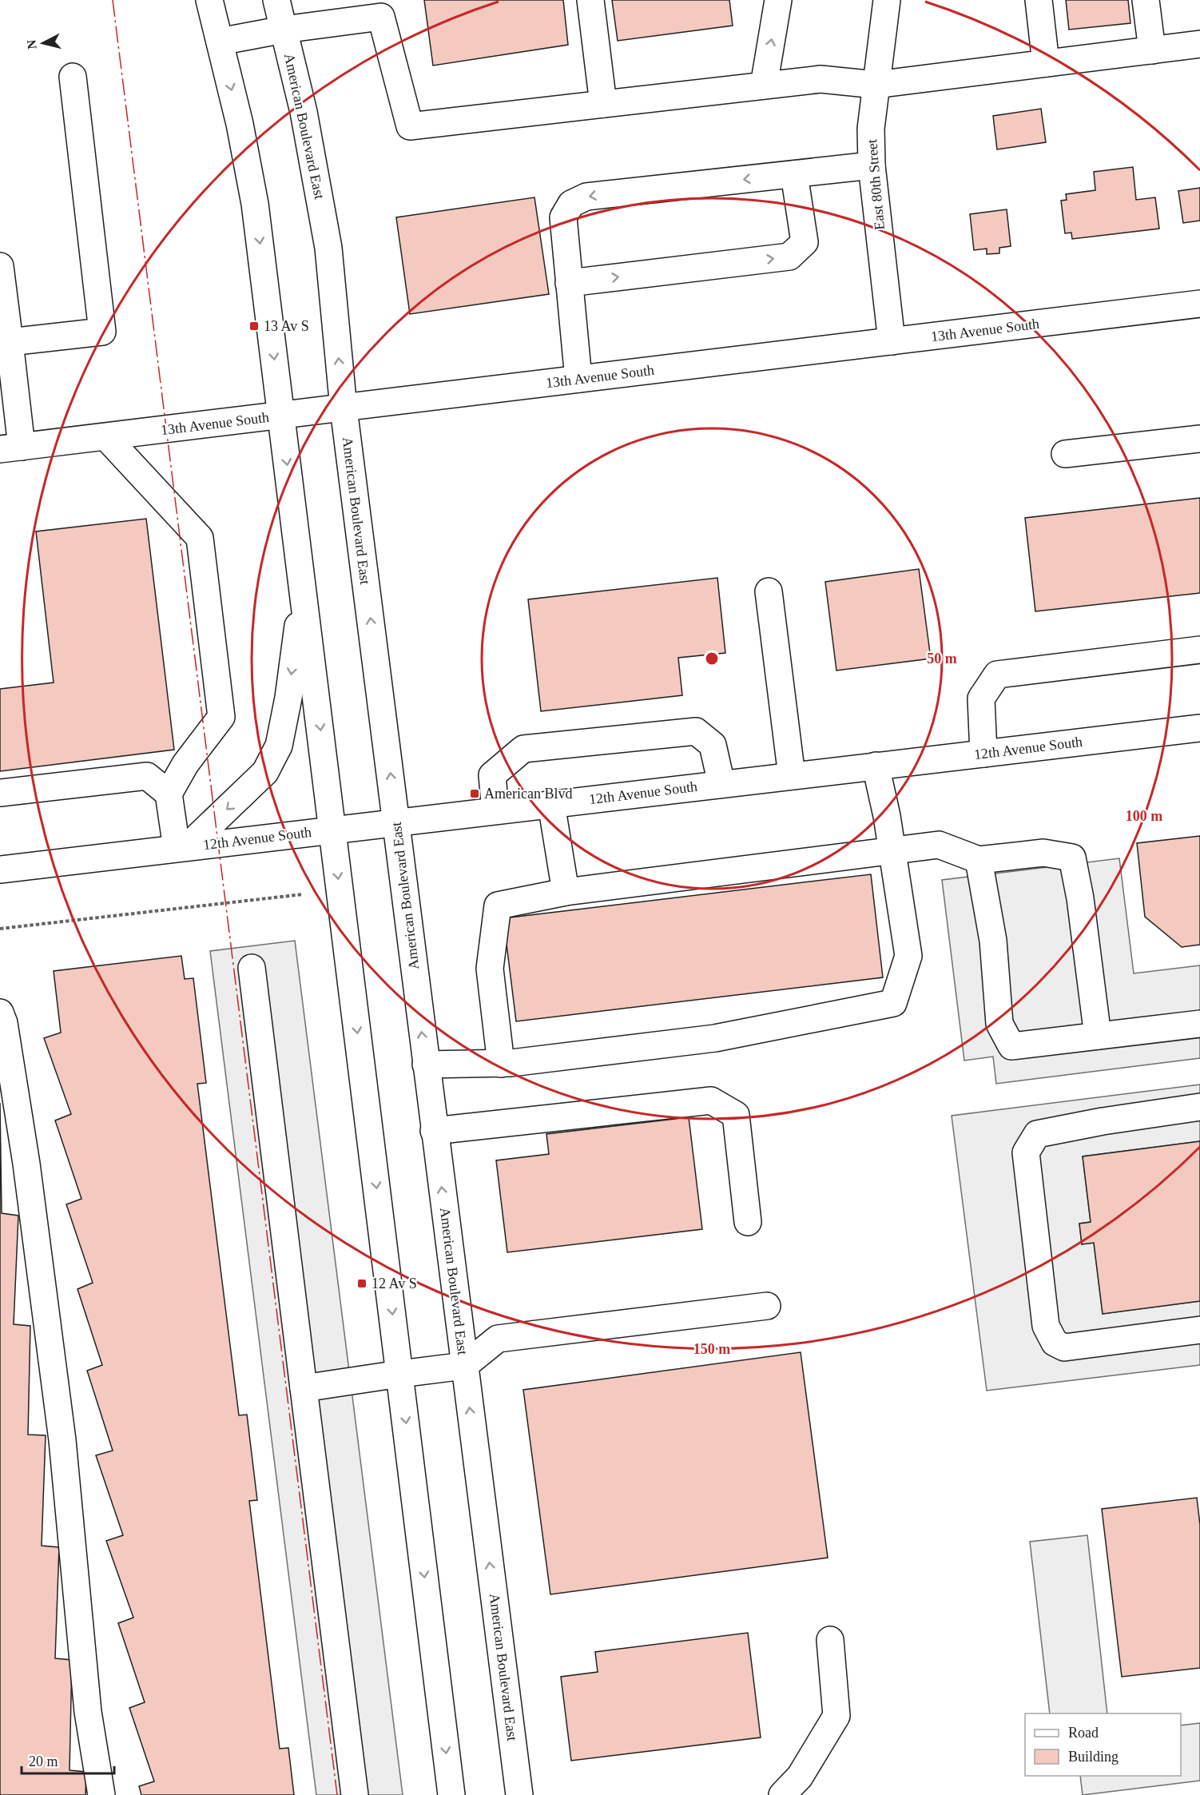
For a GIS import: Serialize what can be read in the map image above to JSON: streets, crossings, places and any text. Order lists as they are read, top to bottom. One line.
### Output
{"streets":{"main road":["American Boulevard East","East 80th Street","13th Avenue South","12th Avenue South"]},"crossings":[["American Boulevard East","13th Avenue South"],["American Boulevard East","12th Avenue South"],["East 80th Street","13th Avenue South"]],"places":{"transit":["13 Av S","American Blvd","12 Av S"]},"legend":["Road","Building"],"scale_bar":"20 m","north":"left","rings":["50 m","100 m","150 m"]}
